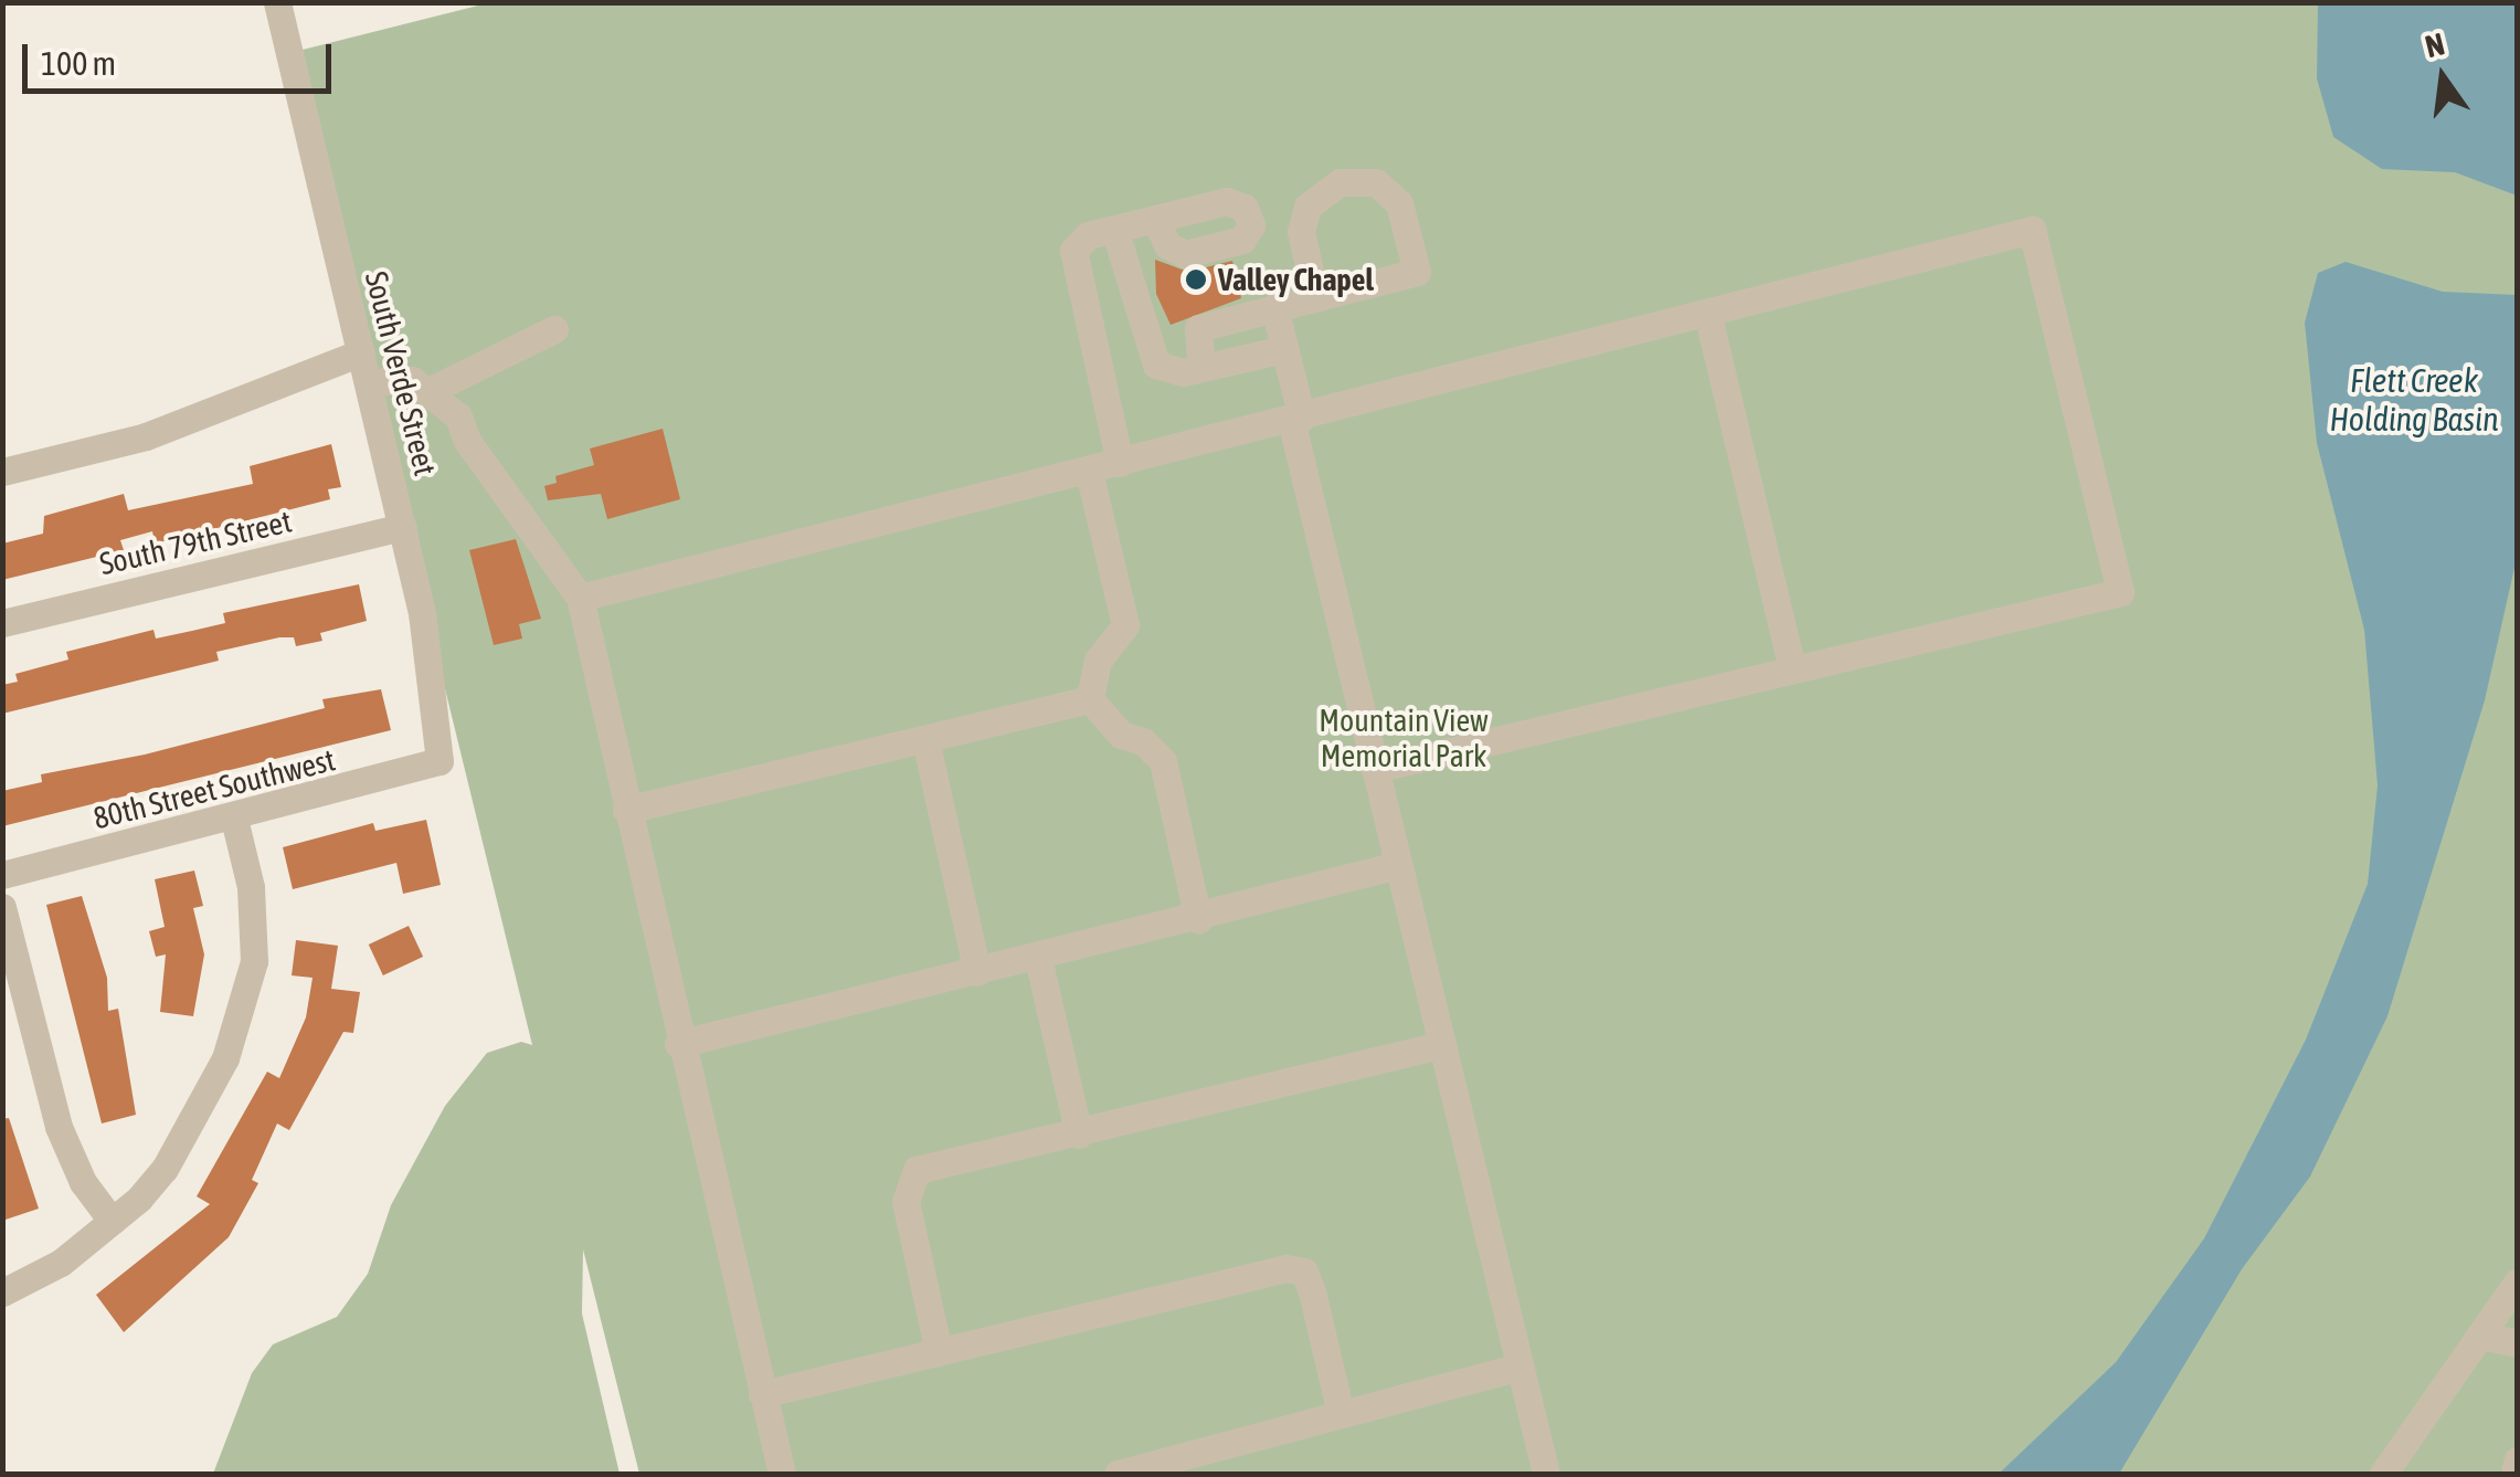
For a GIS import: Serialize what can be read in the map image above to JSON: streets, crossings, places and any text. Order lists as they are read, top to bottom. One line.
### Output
{"streets":{"street":["South Verde Street","South 79th Street","80th Street Southwest"]},"crossings":[["South Verde Street","South 79th Street"],["South Verde Street","80th Street Southwest"]],"water":["Flett Creek Holding Basin"],"parks":["Mountain View Memorial Park"],"places":["Valley Chapel"],"scale_bar":"100 m","north":"top"}
